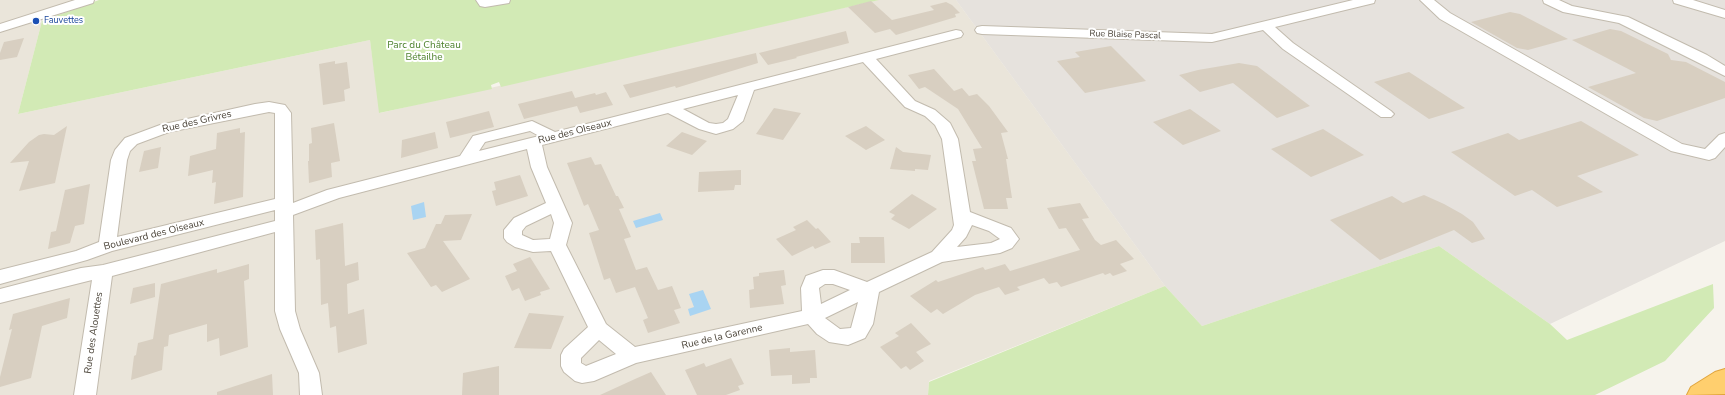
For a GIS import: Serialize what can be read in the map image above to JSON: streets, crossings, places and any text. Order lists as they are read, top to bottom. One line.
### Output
{"streets":{"street":["Rue Blaise Pascal","Rue des Grivres","Rue des OIseaux","Boulevard des Oiseaux","Rue des Alouettes","Rue de la Garenne"]},"crossings":[["Rue des Grivres","Rue des OIseaux"],["Rue des Grivres","Boulevard des Oiseaux"],["Rue des OIseaux","Boulevard des Oiseaux"],["Rue des OIseaux","Rue de la Garenne"],["Boulevard des Oiseaux","Rue des Alouettes"]],"parks":["Parc du Château Bétailhe"],"places":["Fauvettes"]}
